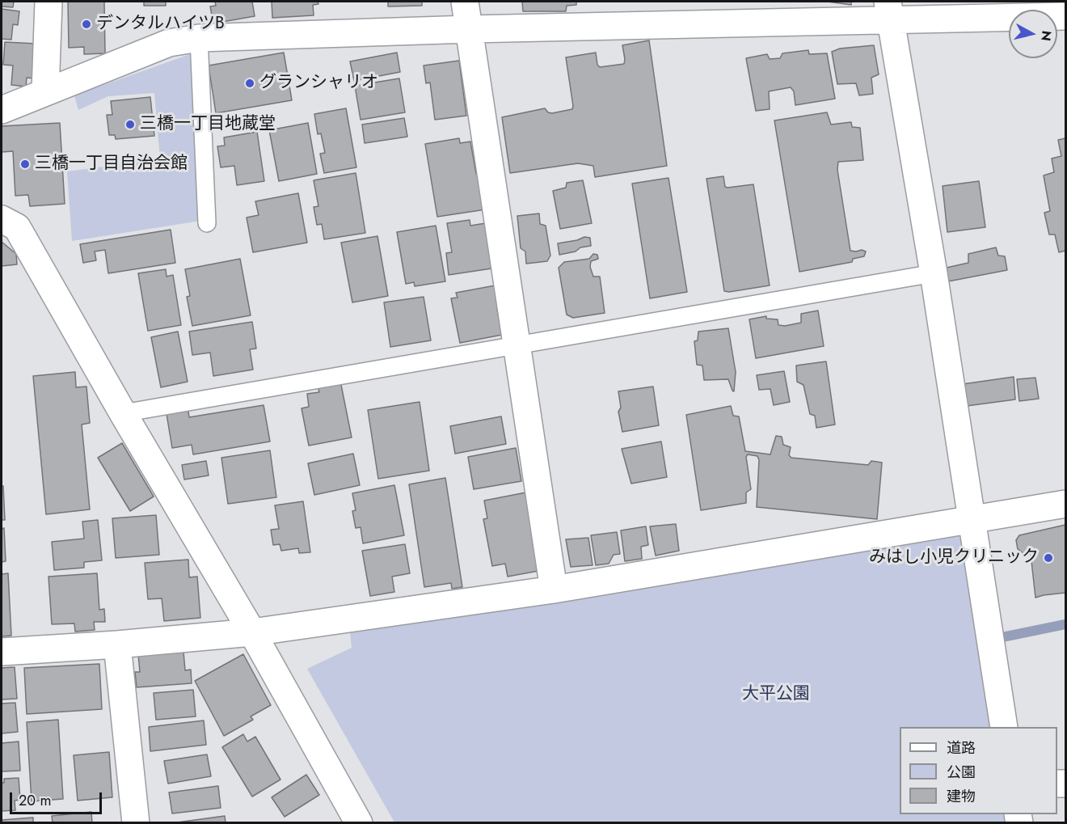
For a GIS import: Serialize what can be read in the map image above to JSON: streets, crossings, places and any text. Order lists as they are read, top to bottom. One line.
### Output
{"parks":["大平公園"],"places":["デンタルハイツB","グランシャリオ","三橋一丁目地蔵堂","三橋一丁目自治会館","みはし小児クリニック"],"legend":["道路","公園","建物"],"scale_bar":"20 m","north":"right"}
